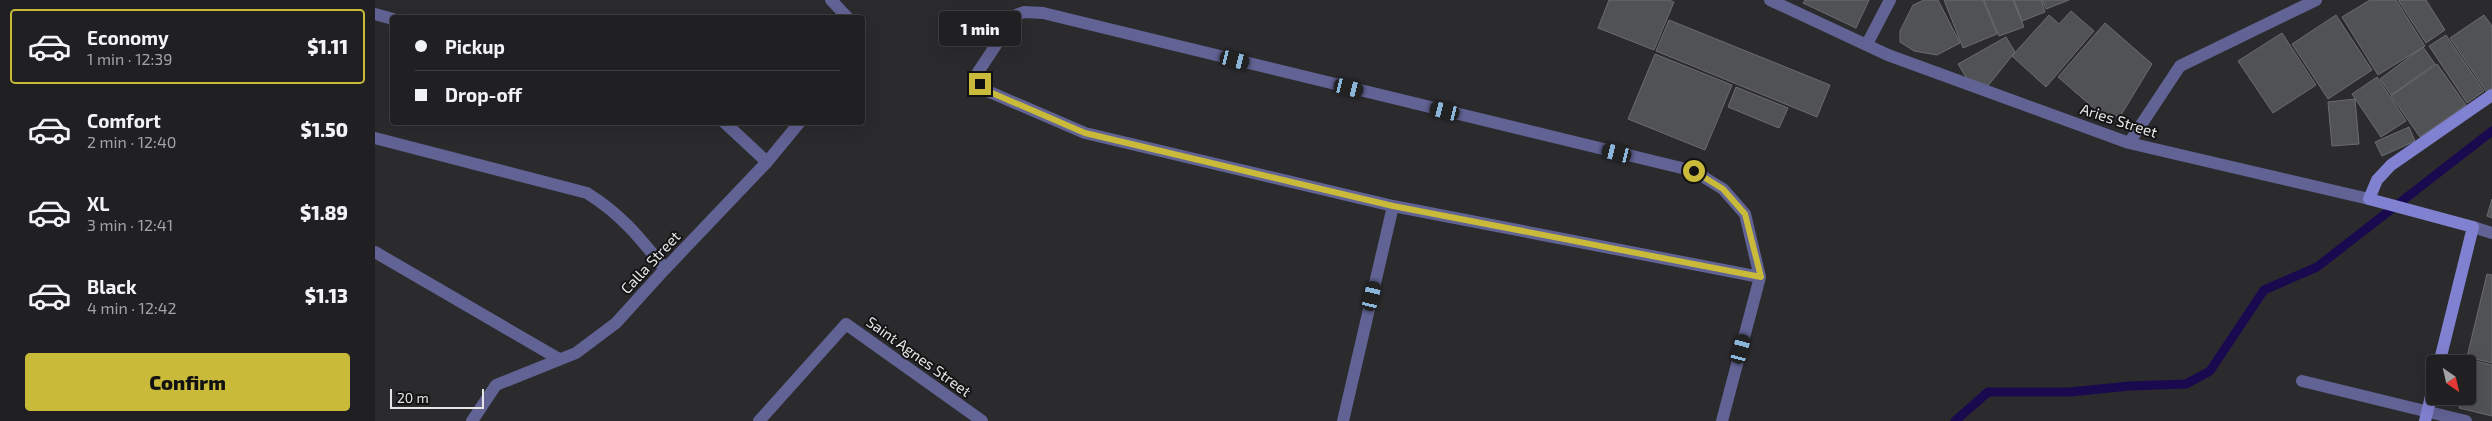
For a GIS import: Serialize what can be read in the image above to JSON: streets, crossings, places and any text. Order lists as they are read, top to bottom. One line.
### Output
{"streets":{"street":["Aries Street","Calla Street","Saint Agnes Street"]},"scale_bar":"20 m","north":"bottom right","page":{"list":[{"name":"Economy","note":"1 min · 12:39","value":"$1.11"},{"name":"Comfort","note":"2 min · 12:40","value":"$1.50"},{"name":"XL","note":"3 min · 12:41","value":"$1.89"},{"name":"Black","note":"4 min · 12:42","value":"$1.13"}],"bubble":"1 min","banner":["Pickup","Drop-off"],"buttons":"Confirm","scale":"20 m"}}
